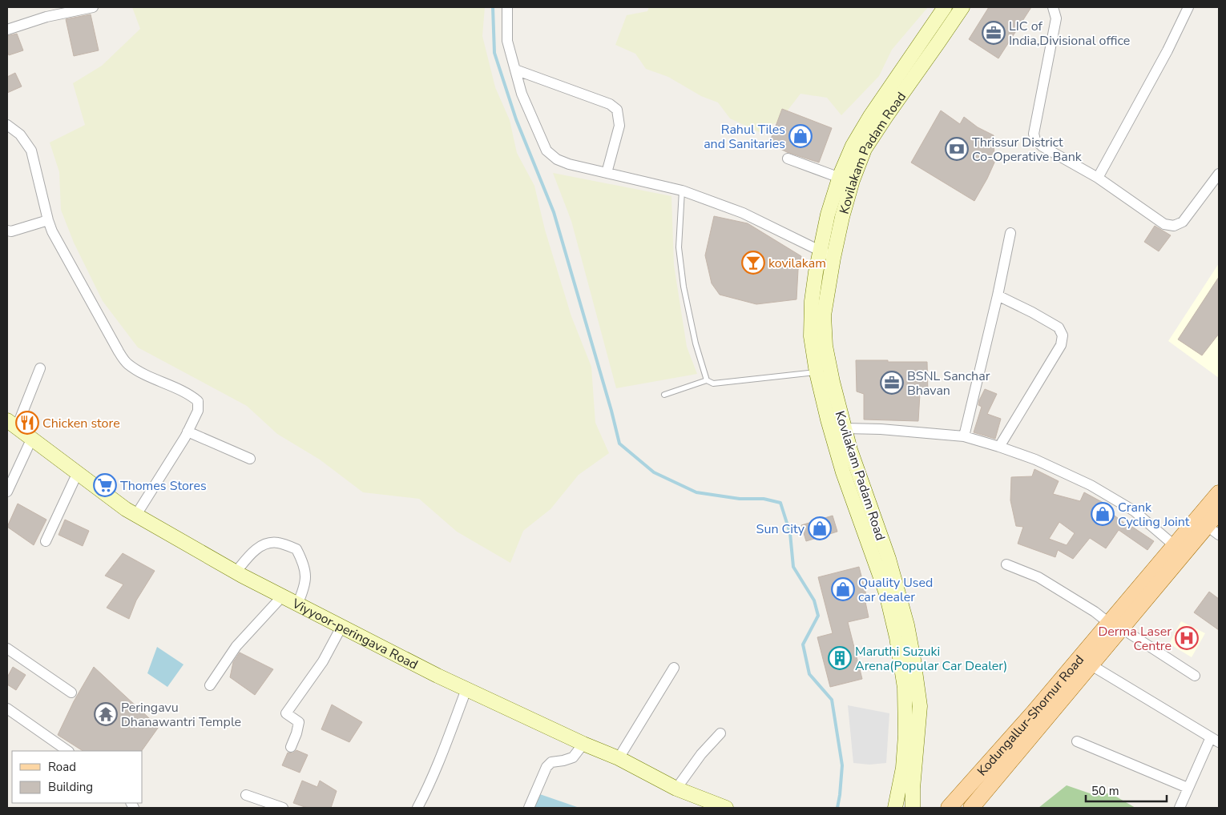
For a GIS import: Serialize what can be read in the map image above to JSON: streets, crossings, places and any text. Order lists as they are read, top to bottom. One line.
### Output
{"streets":{"main road":["Kovilakam Padam Road","Viyyoor-peringava Road","Kodungallur-Shornur Road"]},"places":{"office":["LIC of India,Divisional office","BSNL Sanchar Bhavan"],"shop":["Rahul Tiles and Sanitaries","Crank Cycling Joint","Sun City","Quality Used car dealer"],"bank":["Thrissur District Co-Operative Bank"],"bar":["kovilakam"],"restaurant":["Chicken store"],"supermarket":["Thomes Stores"],"hospital":["Derma Laser Centre"],"building":["Maruthi Suzuki Arena(Popular Car Dealer)"],"temple":["Peringavu Dhanawantri Temple"]},"legend":["Road","Building"],"scale_bar":"50 m"}
